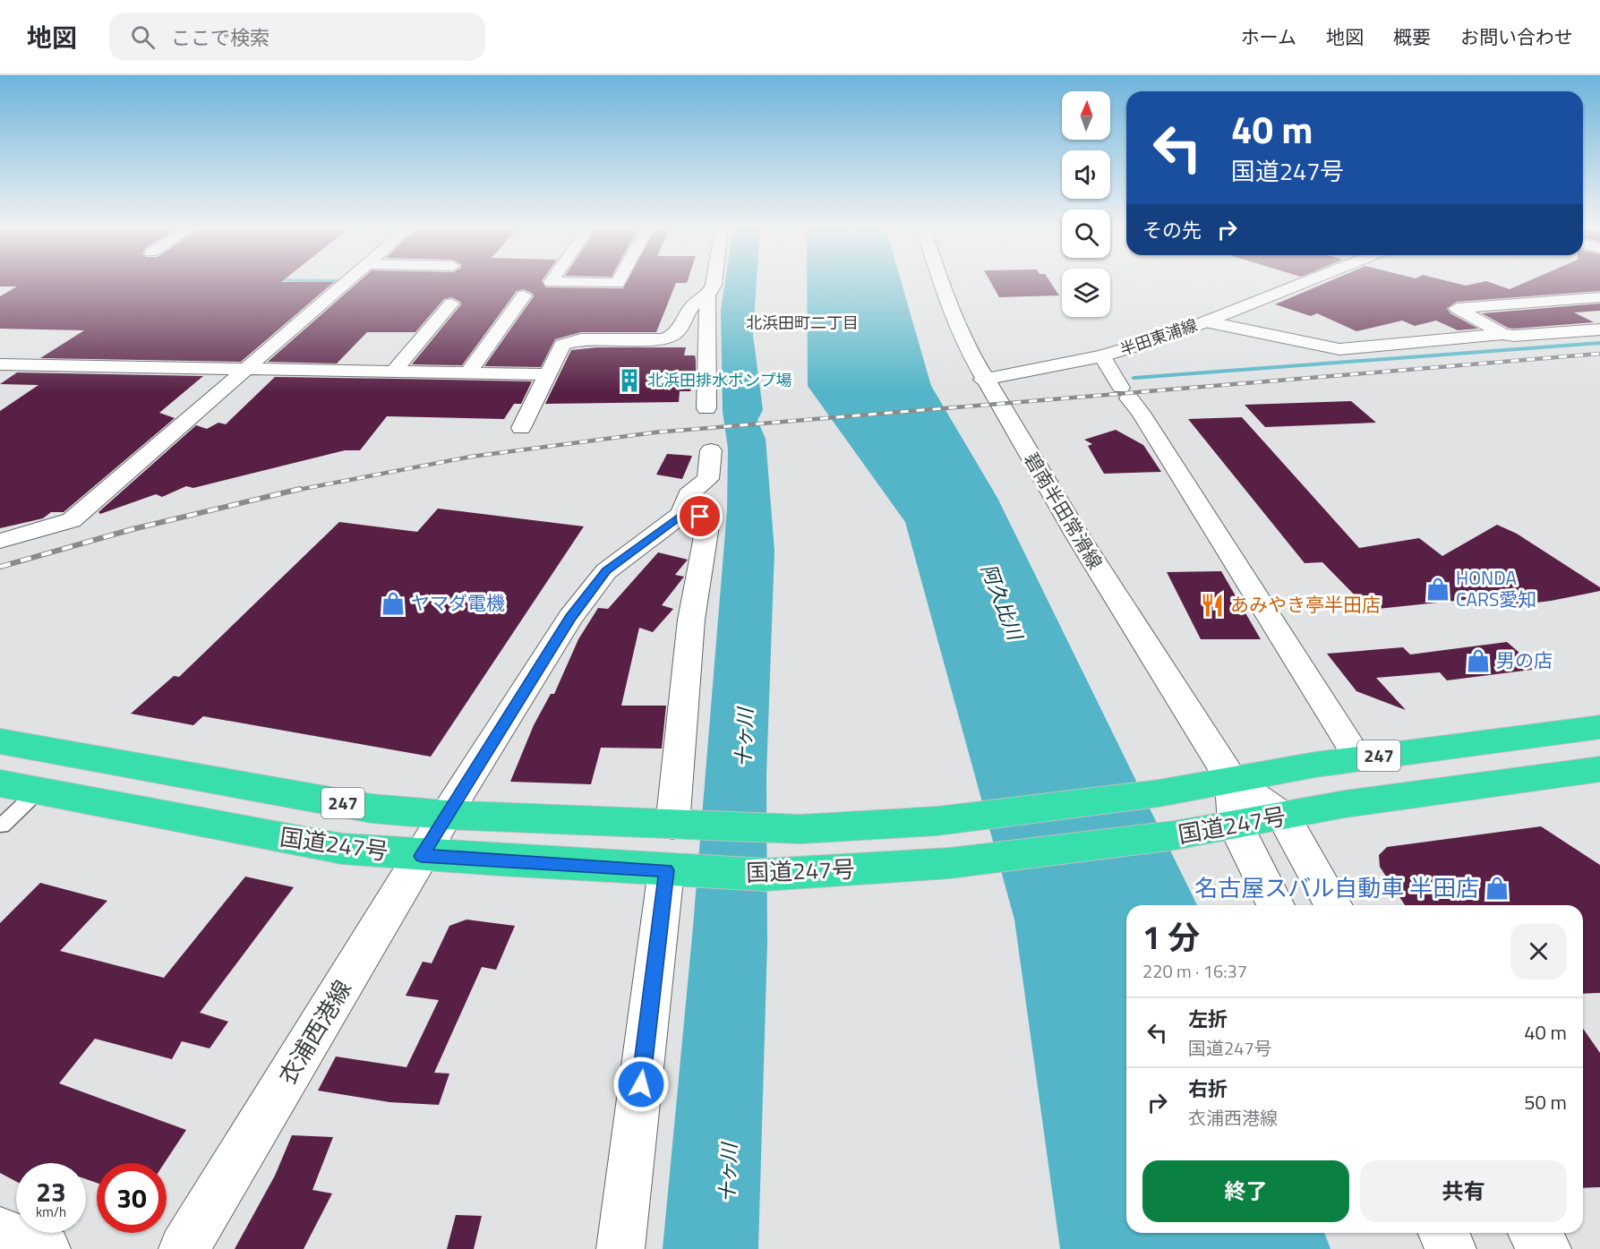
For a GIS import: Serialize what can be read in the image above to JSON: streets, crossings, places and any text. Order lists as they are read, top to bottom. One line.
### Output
{"streets":{"highway":["247","国道247号"],"main road":["半田東浦線","碧南半田常滑線","衣浦西港線"]},"crossings":[["半田東浦線","碧南半田常滑線"],["碧南半田常滑線","国道247号"],["国道247号","衣浦西港線"]],"districts":["北浜田町二丁目"],"water":["阿久比川","十ヶ川"],"places":{"building":["北浜田排水ポンプ場"],"shop":["HONDA CARS愛知","ヤマダ電機","男の店","名古屋スバル自動車 半田店"],"restaurant":["あみやき亭半田店"]},"north":"top","page":{"header":"地図","search":"ここで検索","nav":["ホーム","地図","概要","お問い合わせ"],"turn":["40 m","国道247号"],"then":"その先","heading":["1 分","220 m · 16:37"],"list":[{"name":"左折","note":"国道247号","value":"40 m"},{"name":"右折","note":"衣浦西港線","value":"50 m"}],"buttons":["終了","共有"],"speed":"23 km/h","limit":"30"}}
